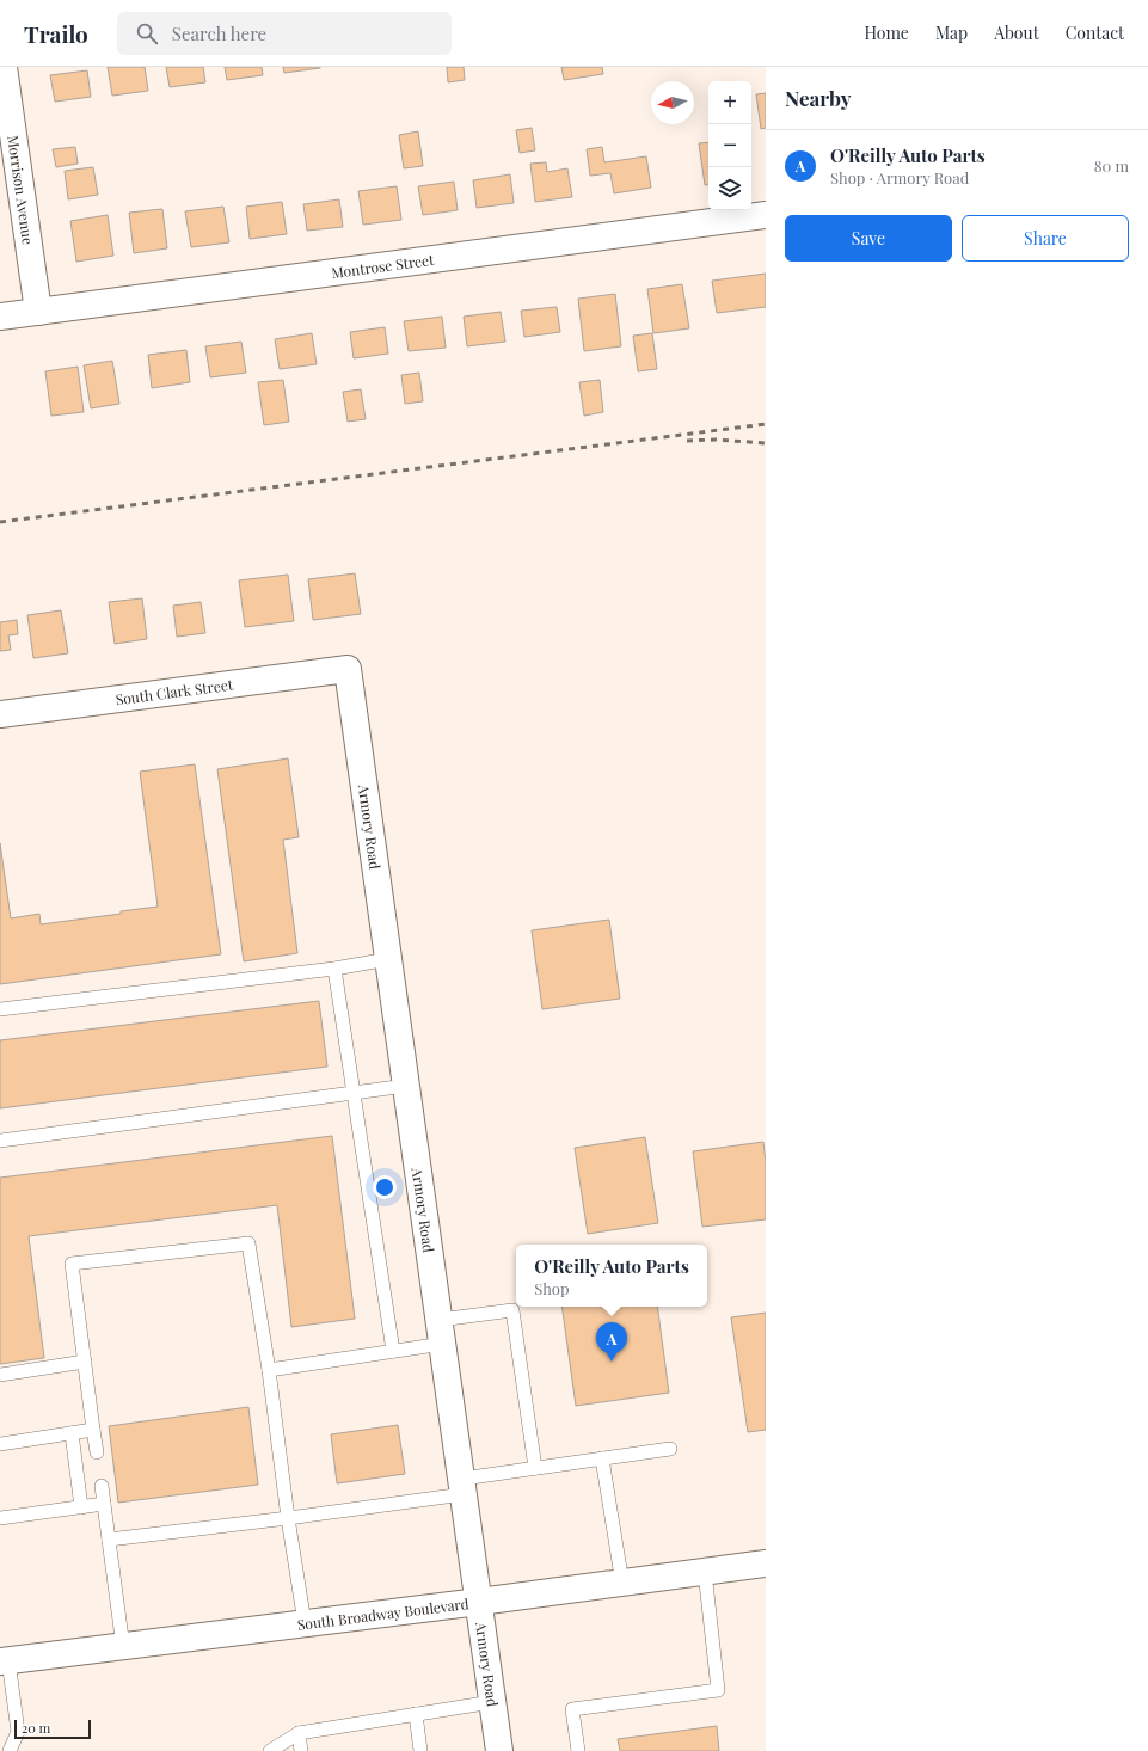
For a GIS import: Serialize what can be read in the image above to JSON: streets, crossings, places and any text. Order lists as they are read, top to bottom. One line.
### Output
{"streets":{"street":["Morrison Avenue","Montrose Street","South Clark Street","Armory Road","South Broadway Boulevard"]},"crossings":[["Morrison Avenue","Montrose Street"],["South Clark Street","Armory Road"],["Armory Road","South Broadway Boulevard"]],"scale_bar":"20 m","north":"left","page":{"header":"Trailo","search":"Search here","nav":["Home","Map","About","Contact"],"heading":"Nearby","map_buttons":["+","−"],"list":[{"mark":"A","name":"O'Reilly Auto Parts","note":"Shop · Armory Road","value":"80 m"}],"buttons":["Save","Share"],"popup":["O'Reilly Auto Parts","Shop"],"pins":"A","scale":"20 m"}}
